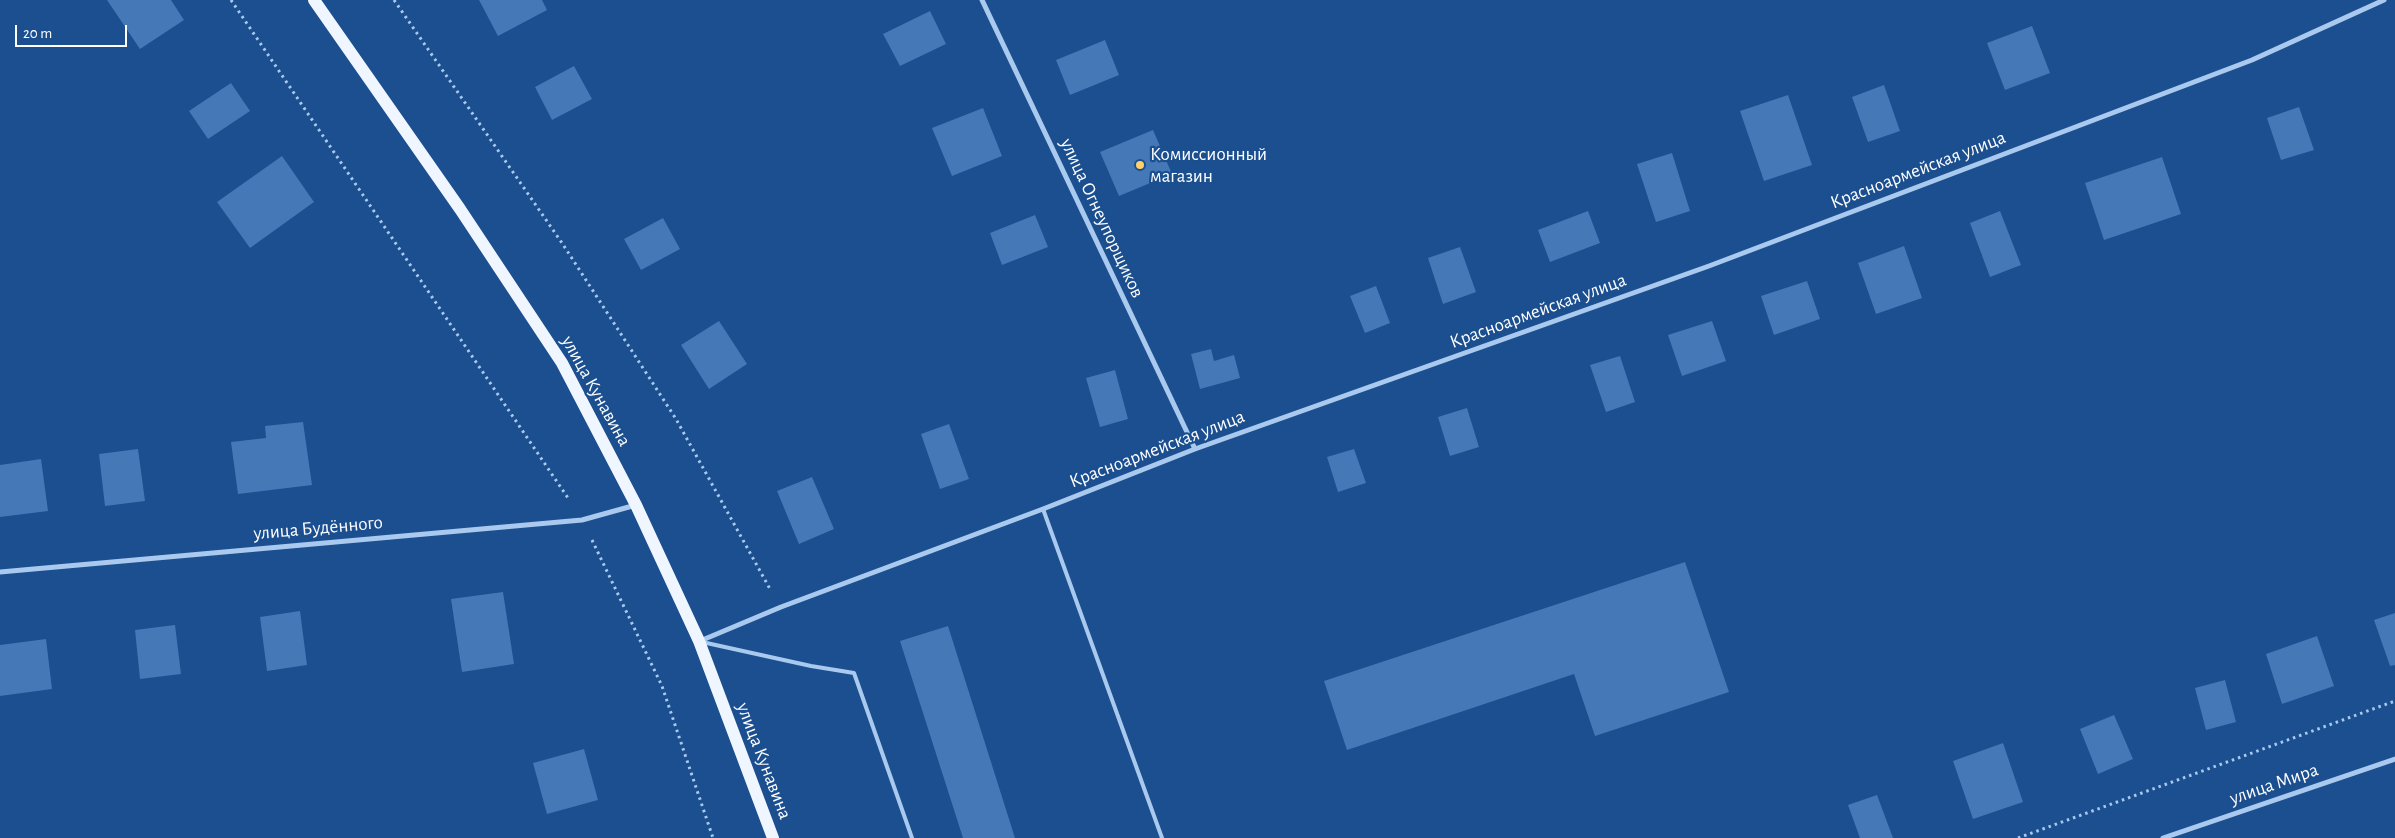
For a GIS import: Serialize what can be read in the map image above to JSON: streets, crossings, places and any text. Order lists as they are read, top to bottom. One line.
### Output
{"streets":{"main road":["улица Кунавина"],"street":["Красноармейская улица","улица Огнеупорщиков","улица Будённого","улица Мира"]},"crossings":[["Красноармейская улица","улица Огнеупорщиков"],["Красноармейская улица","улица Кунавина"],["улица Кунавина","улица Будённого"]],"places":["Комиссионный магазин"],"scale_bar":"20 m"}
